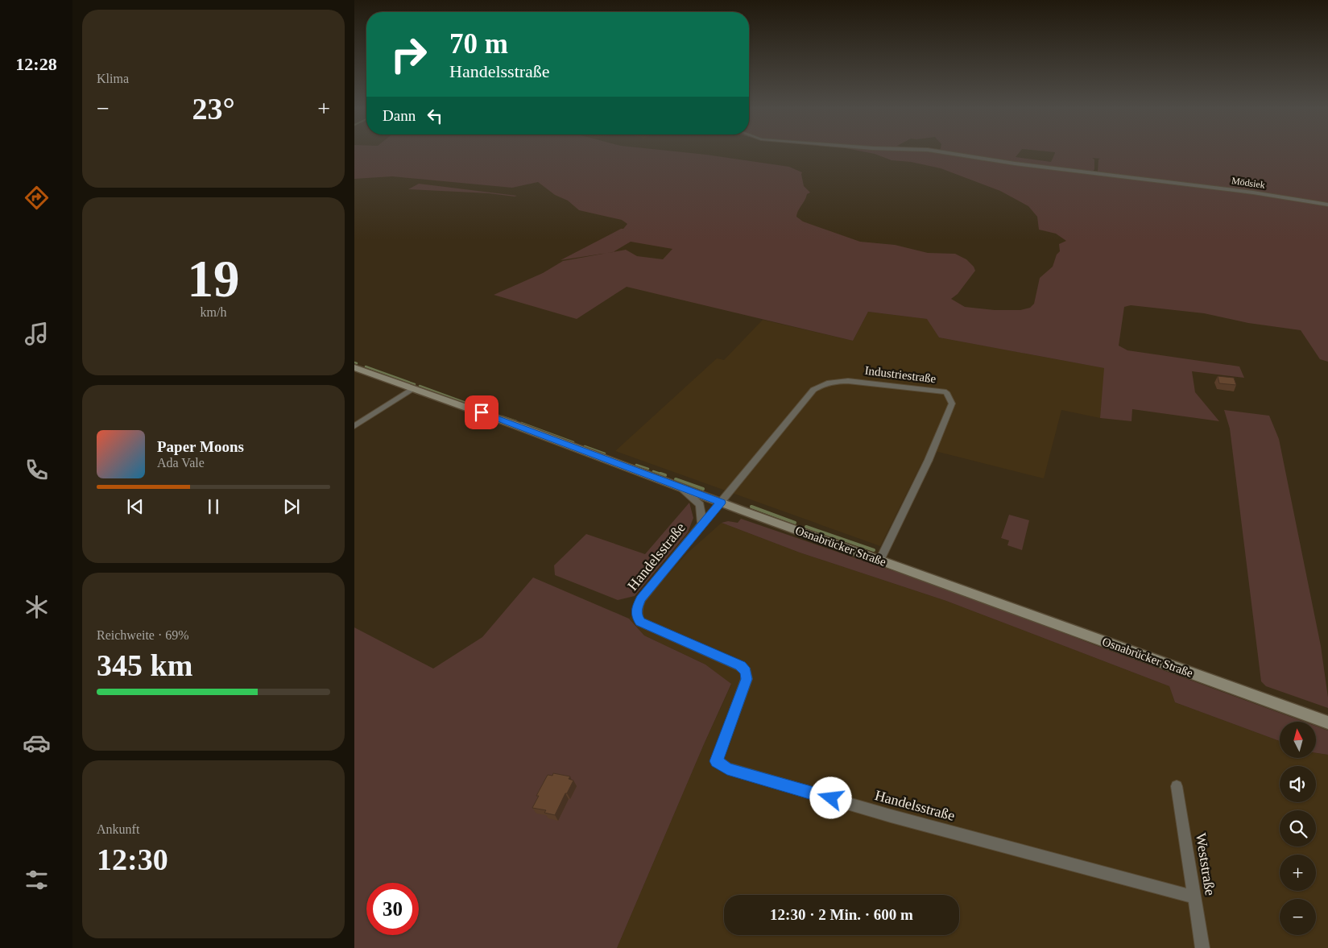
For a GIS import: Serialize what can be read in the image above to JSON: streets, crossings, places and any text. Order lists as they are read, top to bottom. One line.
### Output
{"streets":{"main road":["Osnabrücker Straße"],"street":["Mödsiek","Industriestraße","Handelsstraße","Weststraße"]},"crossings":[["Industriestraße","Osnabrücker Straße"],["Industriestraße","Handelsstraße"],["Osnabrücker Straße","Handelsstraße"],["Handelsstraße","Weststraße"]],"north":"top","page":{"tabs":"12:28","tile":["Klima",["19","km/h"],["Reichweite · 69%","345 km"],["Ankunft","12:30"]],"turn":["70 m","Handelsstraße"],"heat":["−","23°","+"],"then":"Dann","song":["Paper Moons","Ada Vale"],"map_buttons":["+","−"],"limit":"30","trip":"12:30 · 2 Min. · 600 m"}}
